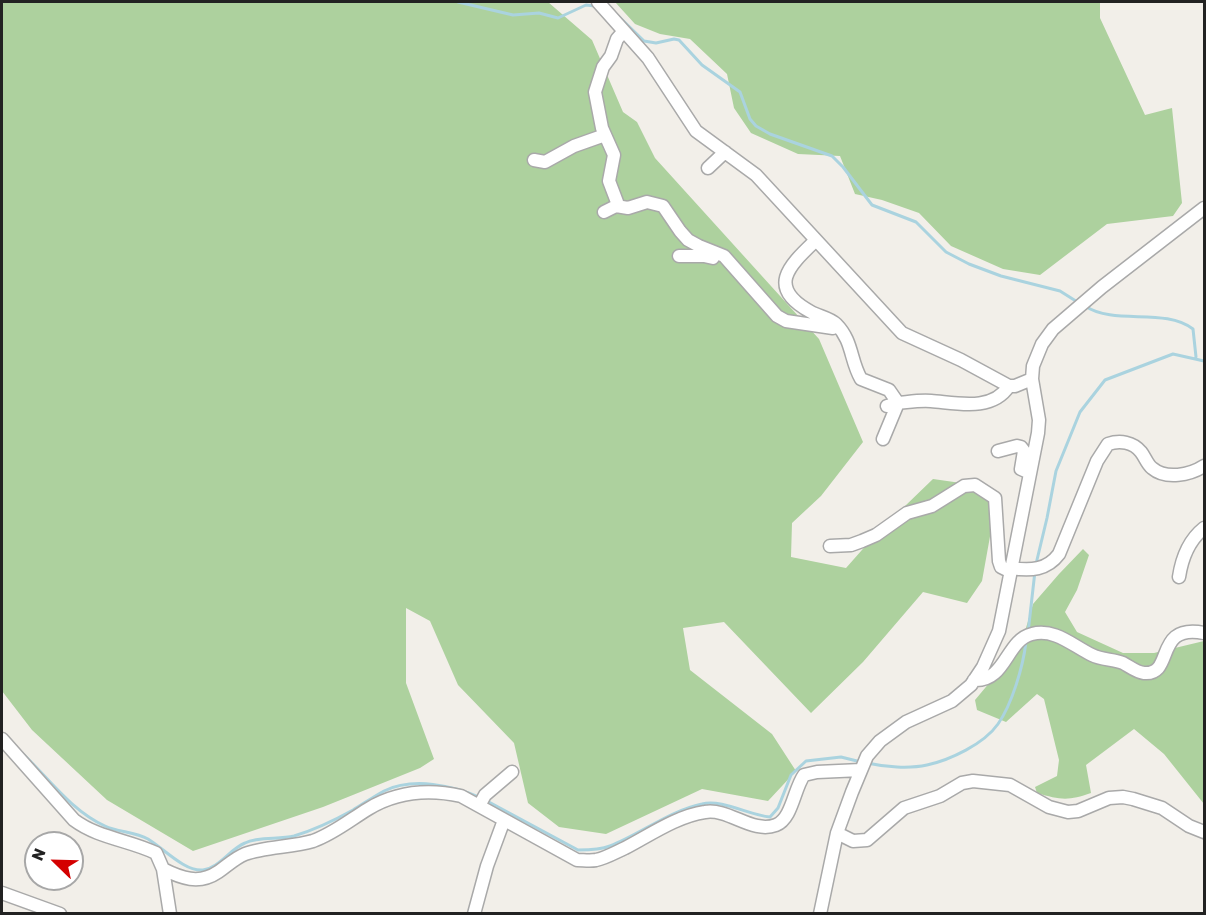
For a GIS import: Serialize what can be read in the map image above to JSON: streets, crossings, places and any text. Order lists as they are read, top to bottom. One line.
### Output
{"north":"top left"}
